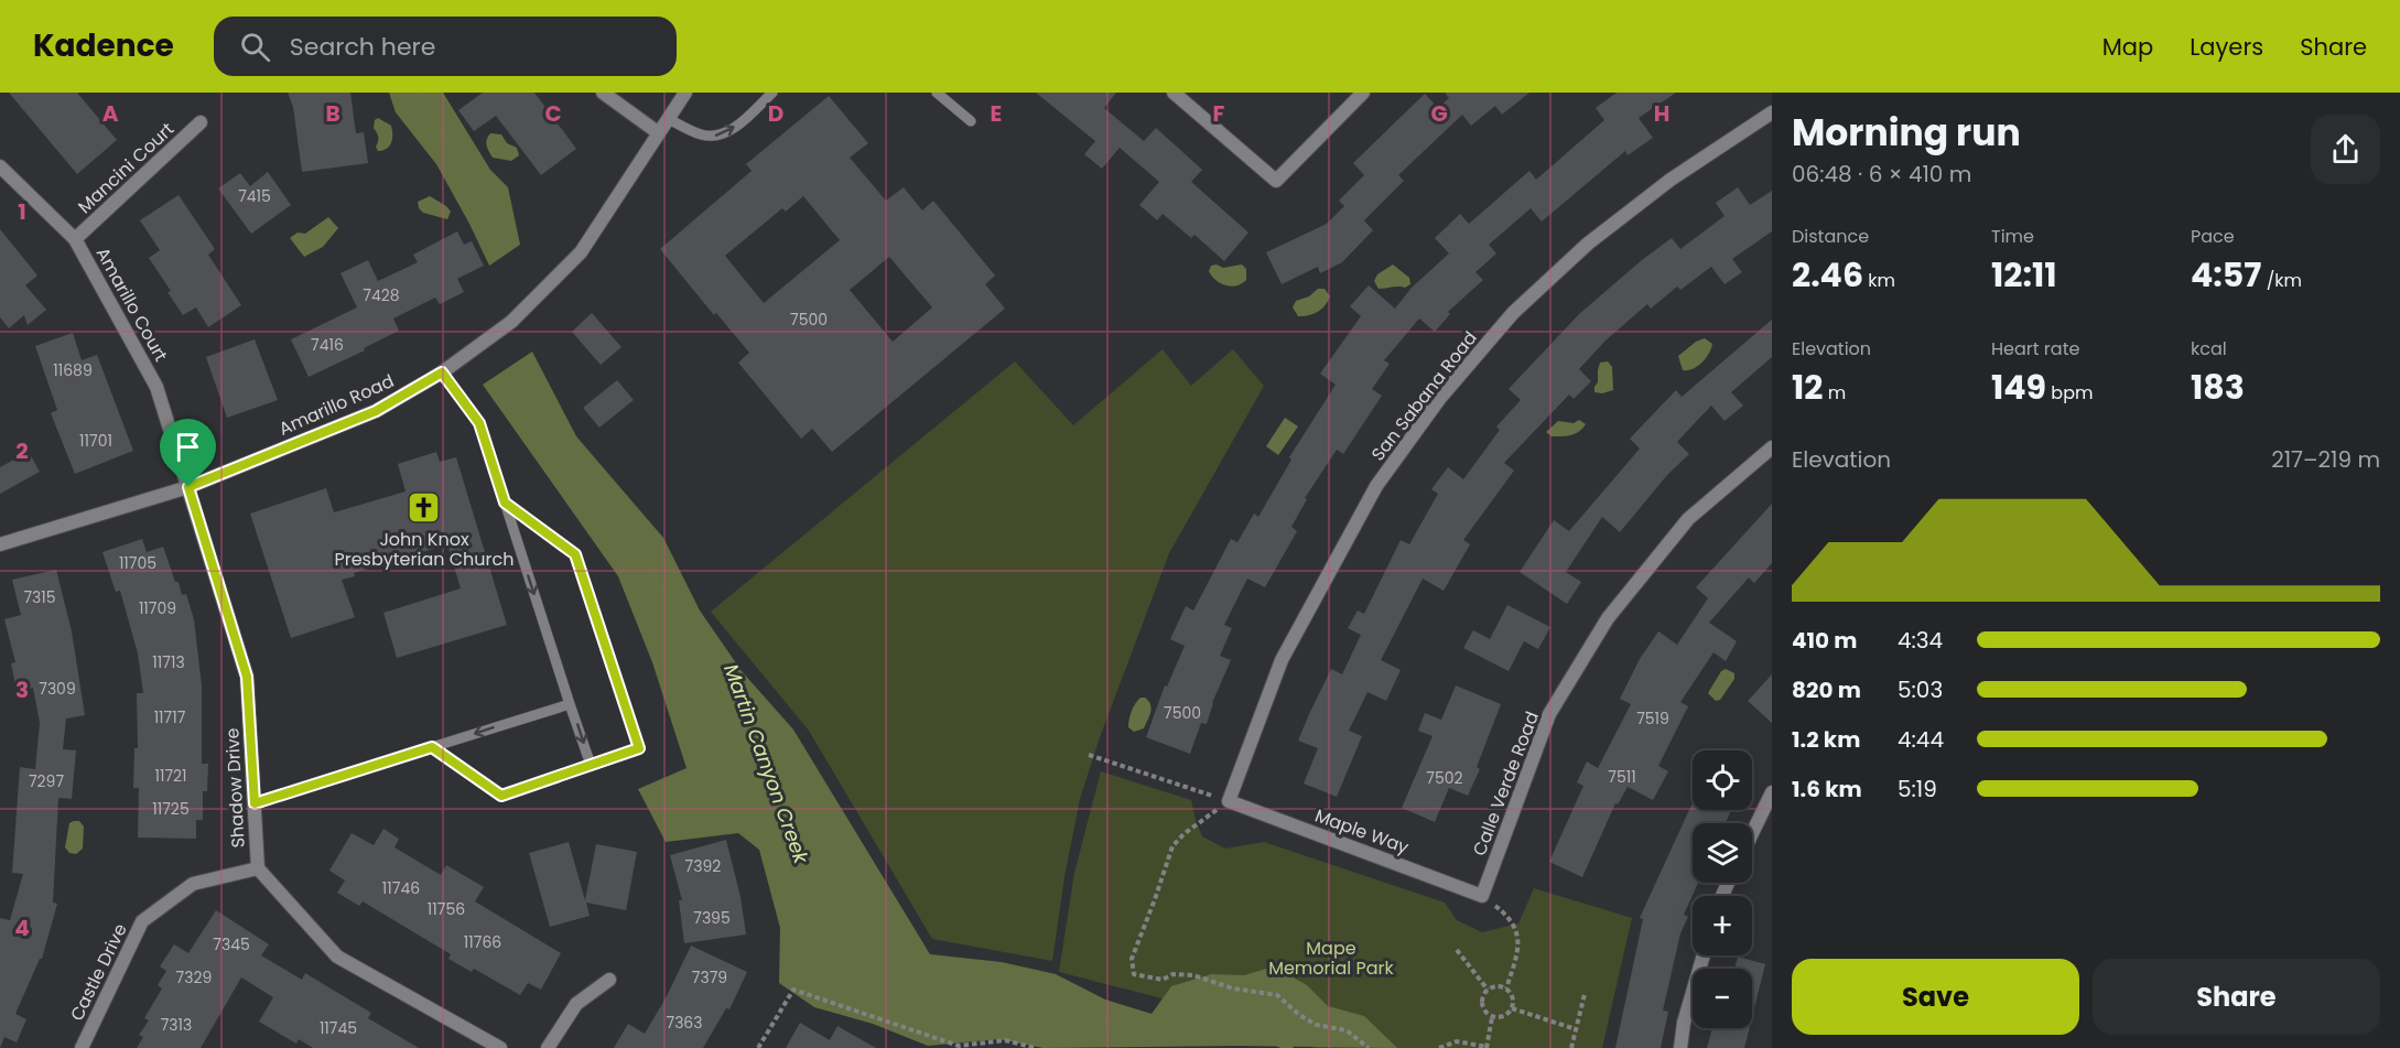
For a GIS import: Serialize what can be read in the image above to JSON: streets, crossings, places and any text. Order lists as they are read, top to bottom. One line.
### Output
{"streets":{"street":["Mancini Court","Amarillo Court","San Sabana Road","Amarillo Road","Calle Verde Road","Shadow Drive","Maple Way","Castle Drive"]},"crossings":[["Mancini Court","Amarillo Court"],["Amarillo Court","Amarillo Road"],["Amarillo Court","Shadow Drive"],["San Sabana Road","Maple Way"],["Amarillo Road","Shadow Drive"],["Calle Verde Road","Maple Way"],["Shadow Drive","Castle Drive"]],"water":["Martin Canyon Creek"],"parks":["Mape Memorial Park"],"places":{"church":["John Knox Presbyterian Church"]},"house_numbers":["7415","7428","7500","7416","11689","11701","11705","7315","11709","11713","7309","7500","11717","7519","11721","7511","7502","7297","11725","7392","11746","11756","7395","11766","7345","7329","7379","7363","7313","11745"],"page":{"header":"Kadence","search":"Search here","nav":["Map","Layers","Share"],"heading":["Morning run","06:48 · 6 × 410 m"],"stats":[["Distance","2.46 km"],["Time","12:11"],["Pace","4:57 /km"],["Elevation","12 m"],["Heart rate","149 bpm"],["kcal","183"]],"chart":["Elevation","217–219 m"],"list":[{"name":"410 m","note":"4:34"},{"name":"820 m","note":"5:03"},{"name":"1.2 km","note":"4:44"},{"name":"1.6 km","note":"5:19"}],"map_buttons":["+","−"],"buttons":["Save","Share"]},"grid":{"columns":["A","B","C","D","E","F","G","H"],"rows":["1","2","3","4"]}}
